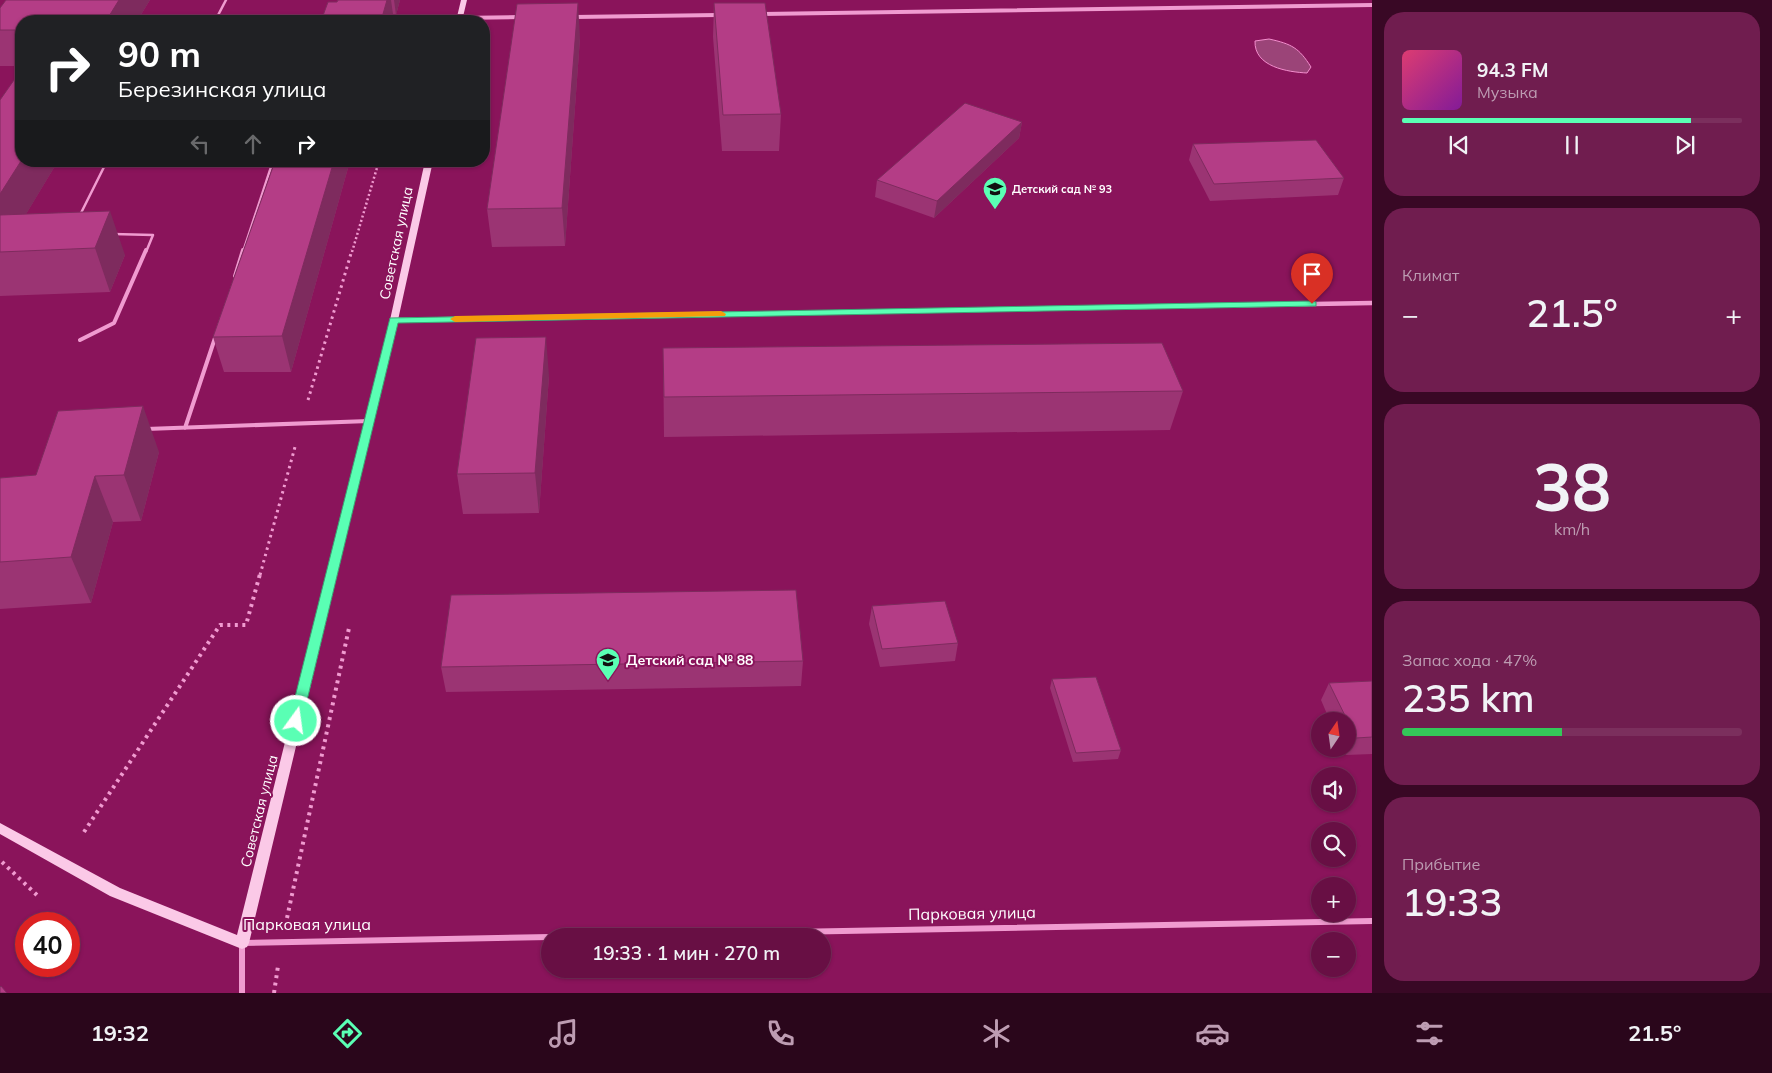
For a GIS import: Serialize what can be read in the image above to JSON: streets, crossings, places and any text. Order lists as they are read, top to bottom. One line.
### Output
{"streets":{"street":["Советская улица","Парковая улица"]},"crossings":[["Советская улица","Парковая улица"]],"places":{"school or university":["Детский сад № 93","Детский сад № 88"]},"north":"top","page":{"turn":["90 m","Березинская улица"],"song":["94.3 FM","Музыка"],"tile":["Климат",["38","km/h"],["Запас хода · 47%","235 km"],["Прибытие","19:33"]],"heat":["−","21.5°","+"],"map_buttons":["+","−"],"limit":"40","trip":"19:33 · 1 мин · 270 m","tabs":["19:32","21.5°"]}}
